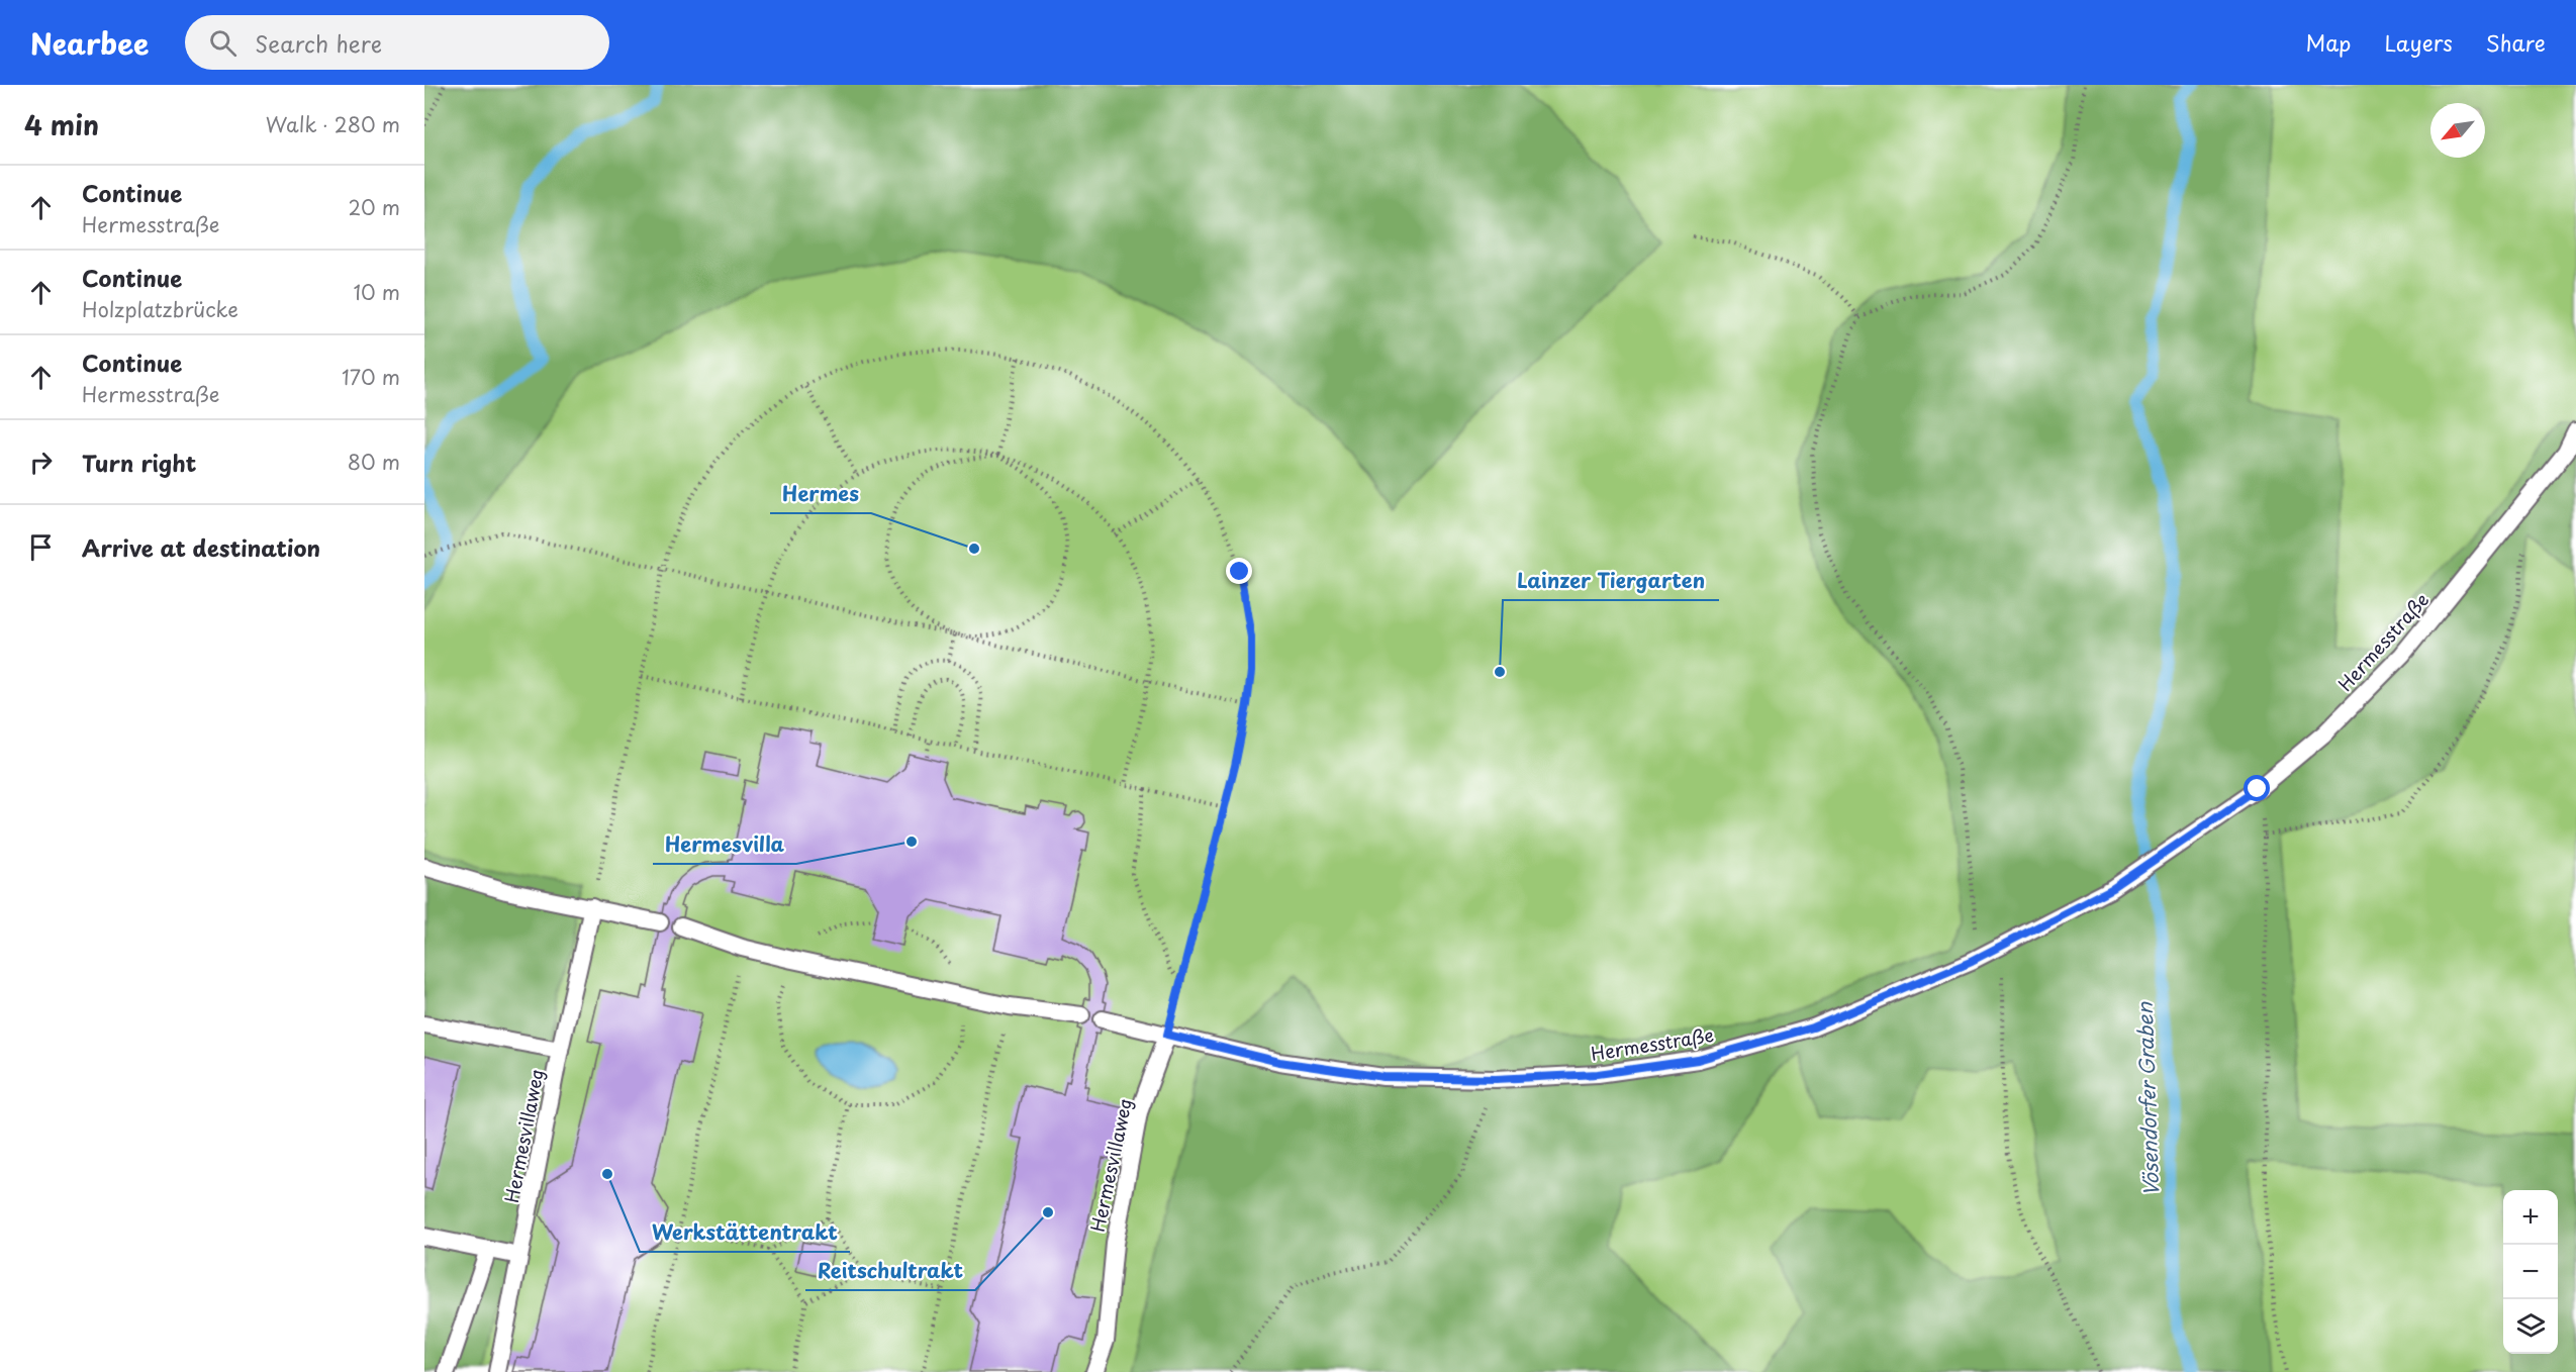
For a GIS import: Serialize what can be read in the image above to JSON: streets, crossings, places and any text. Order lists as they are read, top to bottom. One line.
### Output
{"streets":{"lane":["Hermesstraße","Hermesvillaweg"]},"crossings":[["Hermesstraße","Hermesvillaweg"]],"water":["Vösendorfer Graben"],"places":["Hermes","Lainzer Tiergarten","Hermesvilla","Werkstättentrakt","Reitschultrakt"],"north":"bottom left","page":{"header":"Nearbee","search":"Search here","nav":["Map","Layers","Share"],"heading":["4 min","Walk · 280 m"],"list":[["Continue","Hermesstraße","20 m"],["Continue","Holzplatzbrücke","10 m"],["Continue","Hermesstraße","170 m"],["Turn right","80 m"],"Arrive at destination"],"map_buttons":["+","−"]}}
